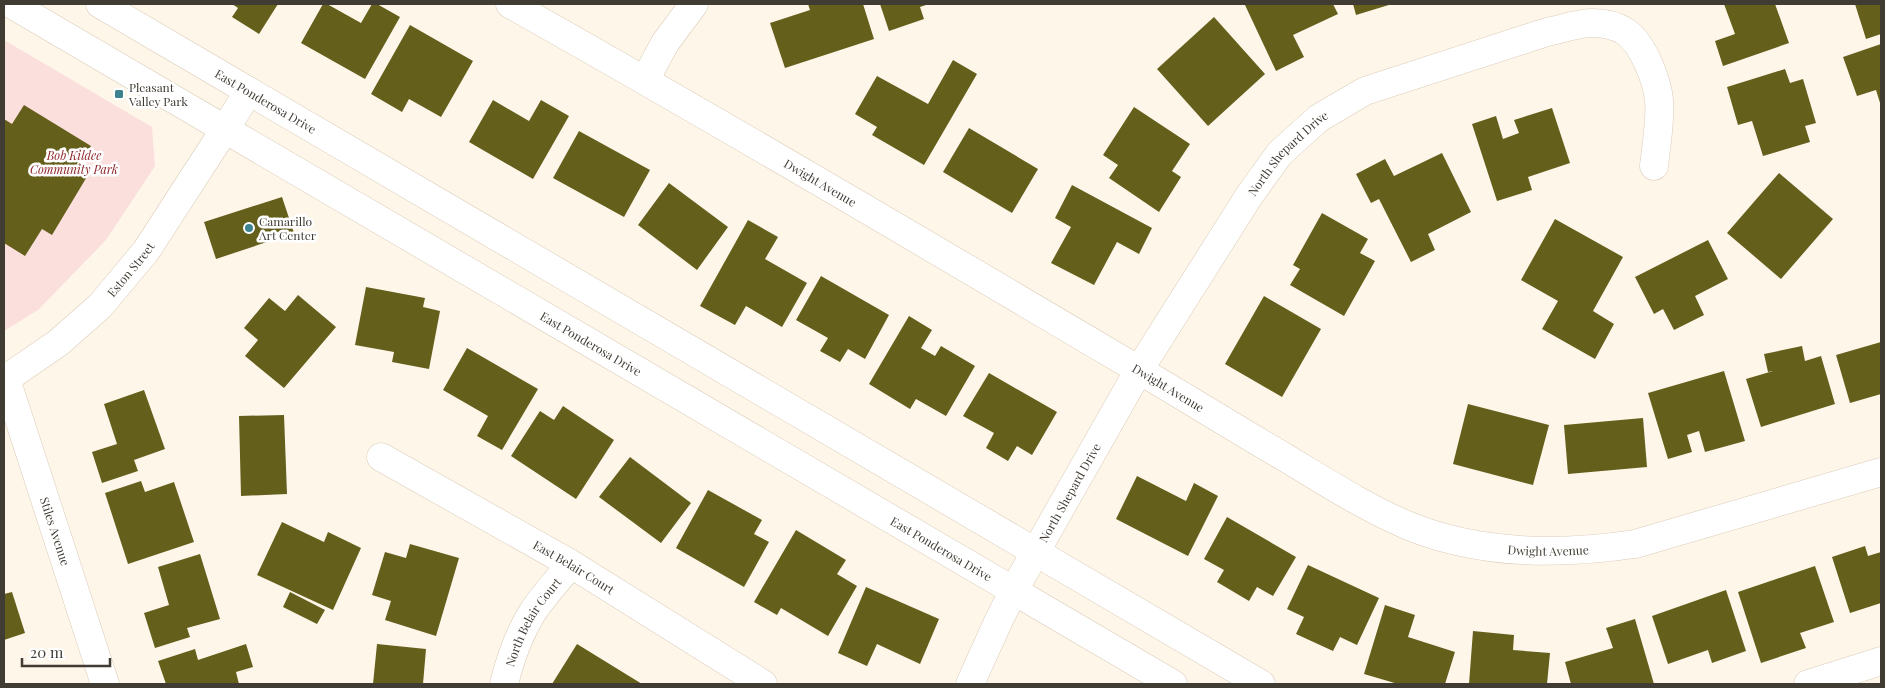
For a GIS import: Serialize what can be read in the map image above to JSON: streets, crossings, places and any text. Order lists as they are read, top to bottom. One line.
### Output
{"streets":{"street":["East Ponderosa Drive","North Shepard Drive","Dwight Avenue","Eston Street","Stiles Avenue","East Belair Court","North Belair Court"]},"crossings":[["East Ponderosa Drive","North Shepard Drive"],["East Ponderosa Drive","Eston Street"],["North Shepard Drive","Dwight Avenue"],["Eston Street","Stiles Avenue"],["East Belair Court","North Belair Court"]],"parks":["Bob Kildee Community Park"],"places":{"transit":["Pleasant Valley Park"],"other":["Camarillo Art Center"]},"scale_bar":"20 m"}
